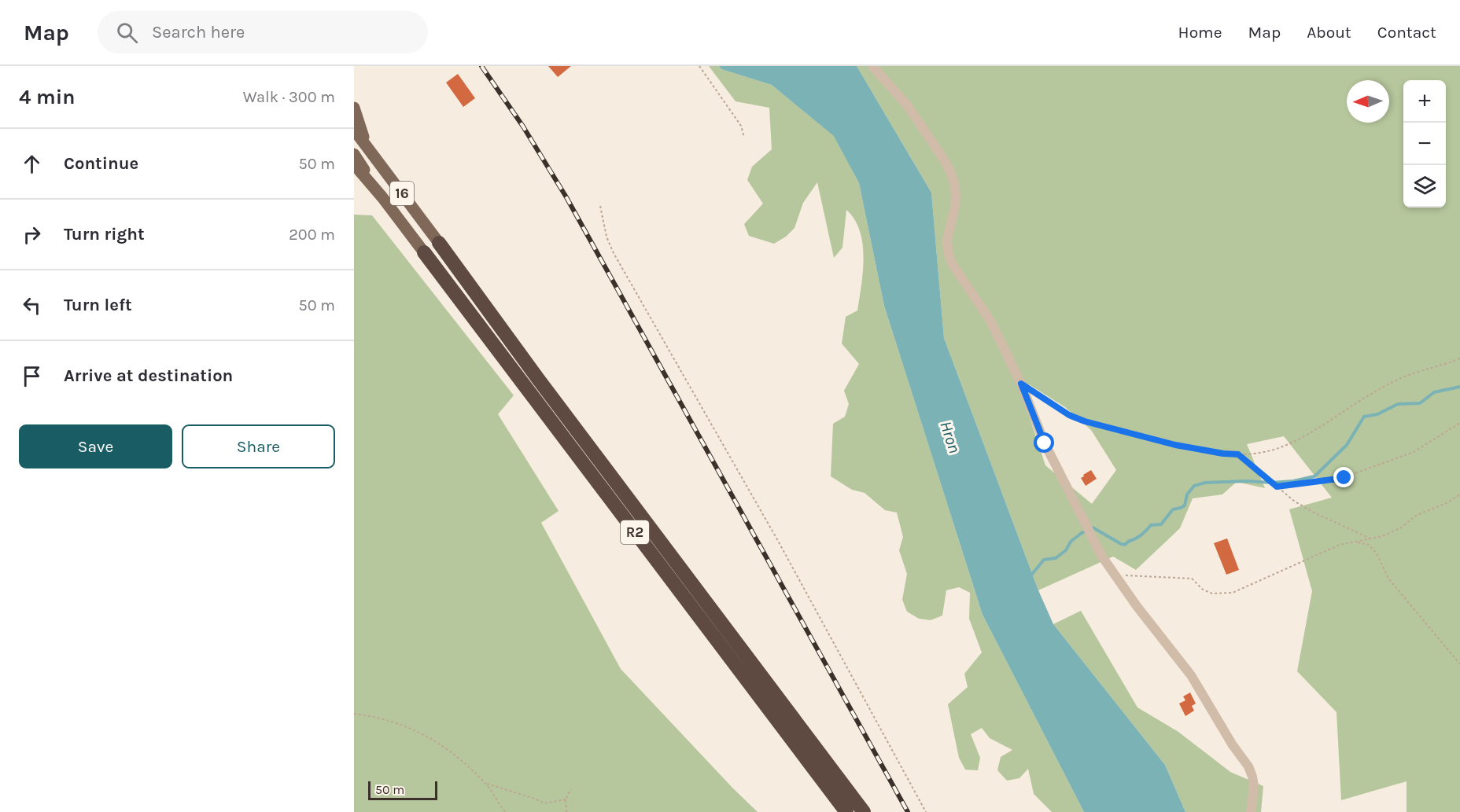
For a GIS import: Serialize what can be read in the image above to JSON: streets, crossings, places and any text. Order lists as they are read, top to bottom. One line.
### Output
{"streets":{"highway":["R2"],"main road":["16"]},"crossings":[["16","R2"]],"water":["Hron"],"scale_bar":"50 m","north":"left","page":{"header":"Map","search":"Search here","nav":["Home","Map","About","Contact"],"heading":["4 min","Walk · 300 m"],"map_buttons":["+","−"],"list":[["Continue","50 m"],["Turn right","200 m"],["Turn left","50 m"],"Arrive at destination"],"buttons":["Save","Share"],"scale":"50 m"}}
